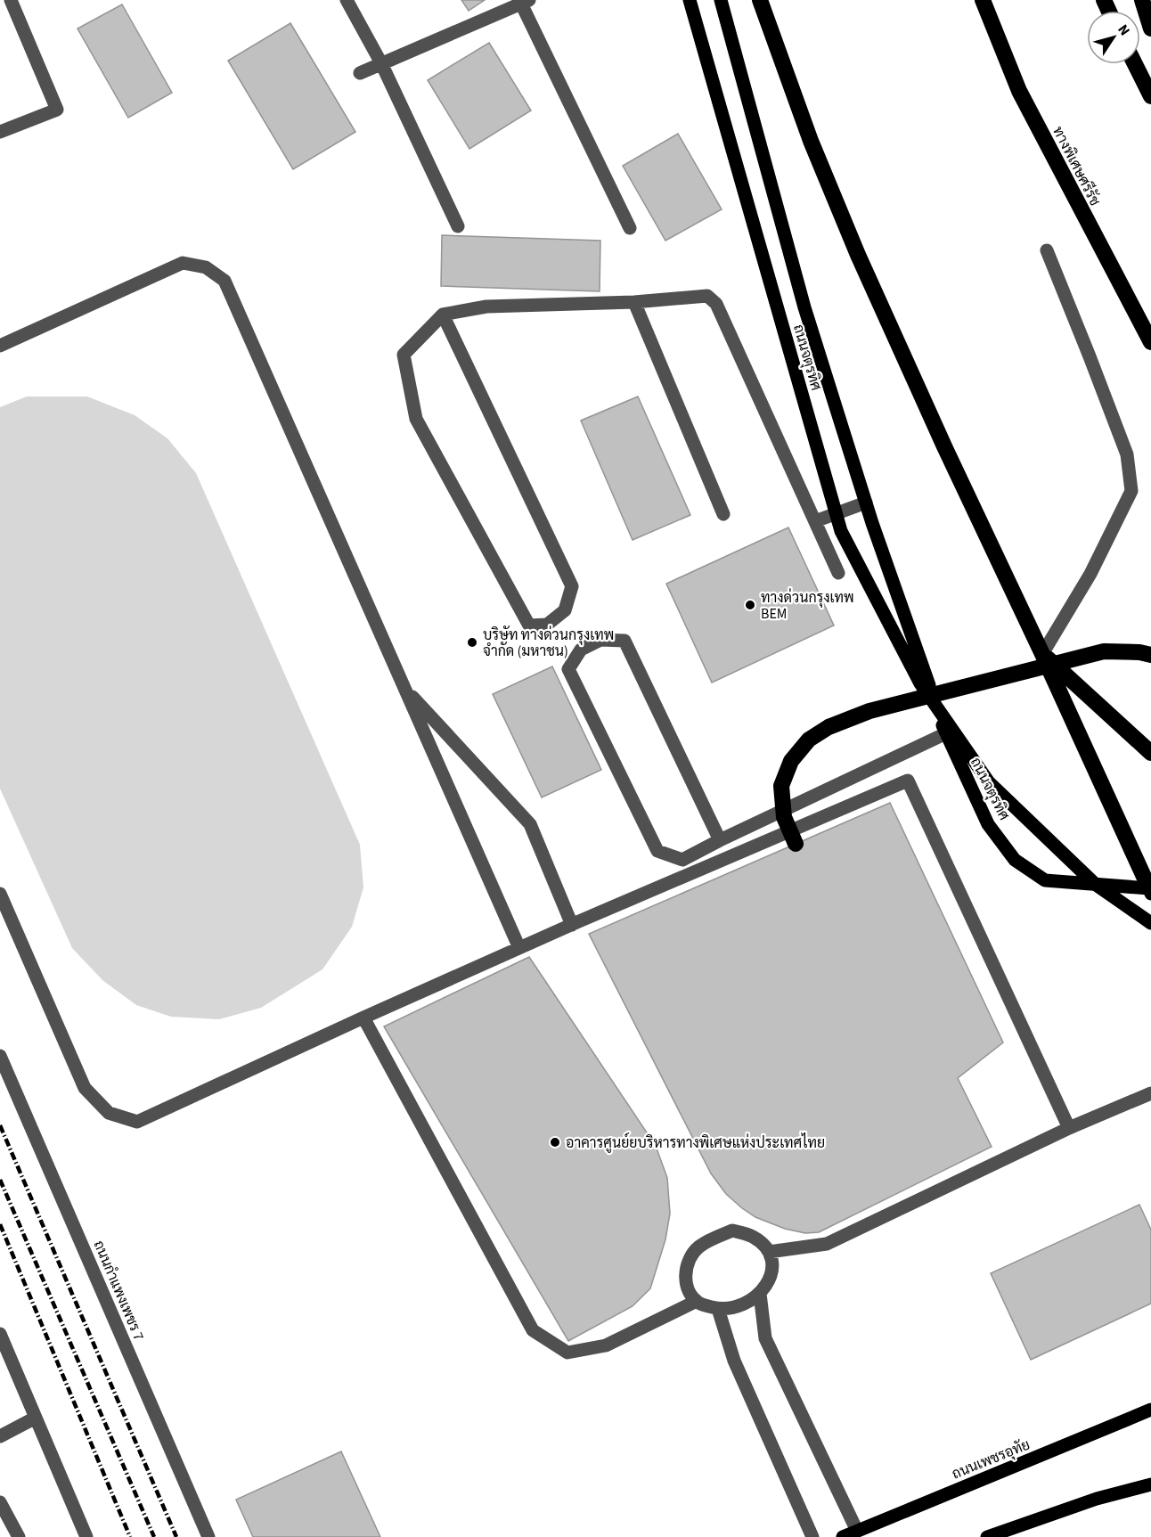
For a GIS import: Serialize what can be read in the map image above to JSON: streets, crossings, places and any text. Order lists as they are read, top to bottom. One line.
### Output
{"streets":{"highway":["ทางพิเศษศรีรัช"],"main road":["ถนนจตุรทิศ","ถนนเพชรอุทัย"],"street":["ถนนกำแพงเพชร 7"]},"places":["ทางด่วนกรุงเทพ BEM","บริษัท ทางด่วนกรุงเทพ จำกัด (มหาชน)","อาคารศูนย์ยบริหารทางพิเศษแห่งประเทศไทย"],"north":"top right"}
